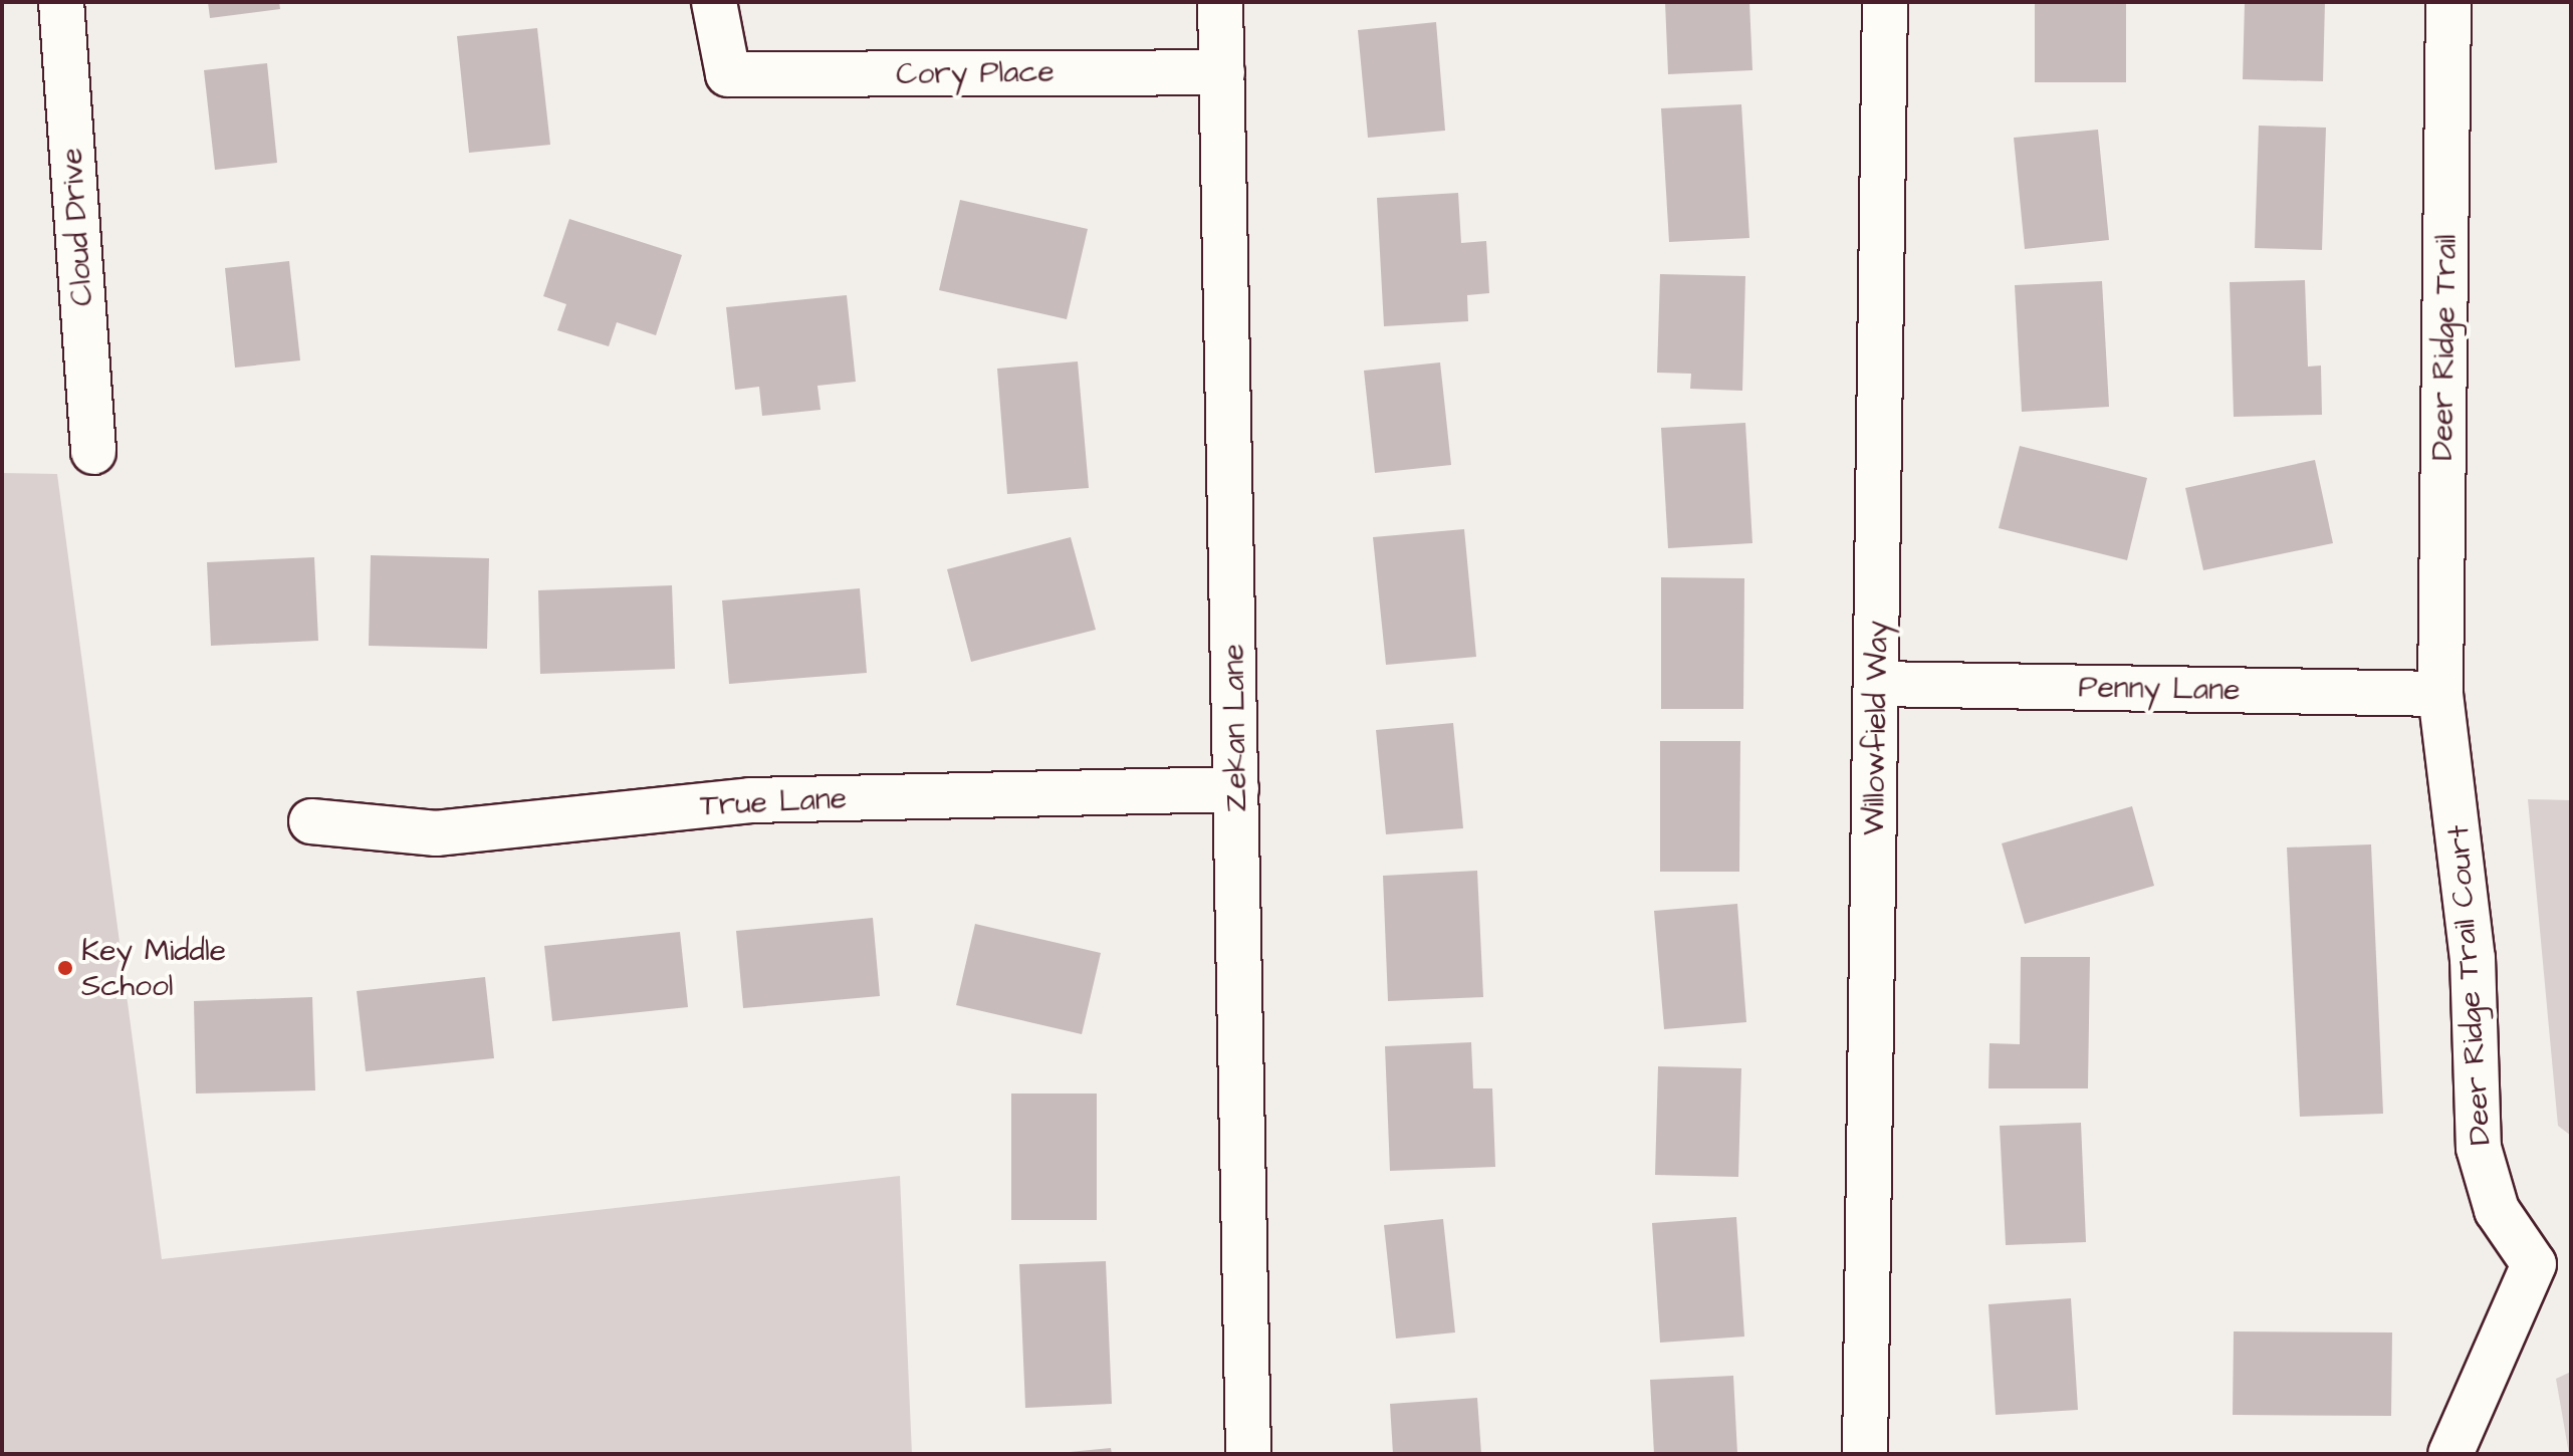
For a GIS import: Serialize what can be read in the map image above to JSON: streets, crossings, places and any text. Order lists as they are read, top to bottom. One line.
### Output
{"streets":{"street":["Cory Place","Cloud Drive","Deer Ridge Trail","Penny Lane","Zekan Lane","Willowfield Way","True Lane","Deer Ridge Trail Court"]},"crossings":[["Cory Place","Zekan Lane"],["Deer Ridge Trail","Penny Lane"],["Deer Ridge Trail","Deer Ridge Trail Court"],["Penny Lane","Willowfield Way"],["Penny Lane","Deer Ridge Trail Court"],["Zekan Lane","True Lane"]],"places":["Key Middle School"]}
